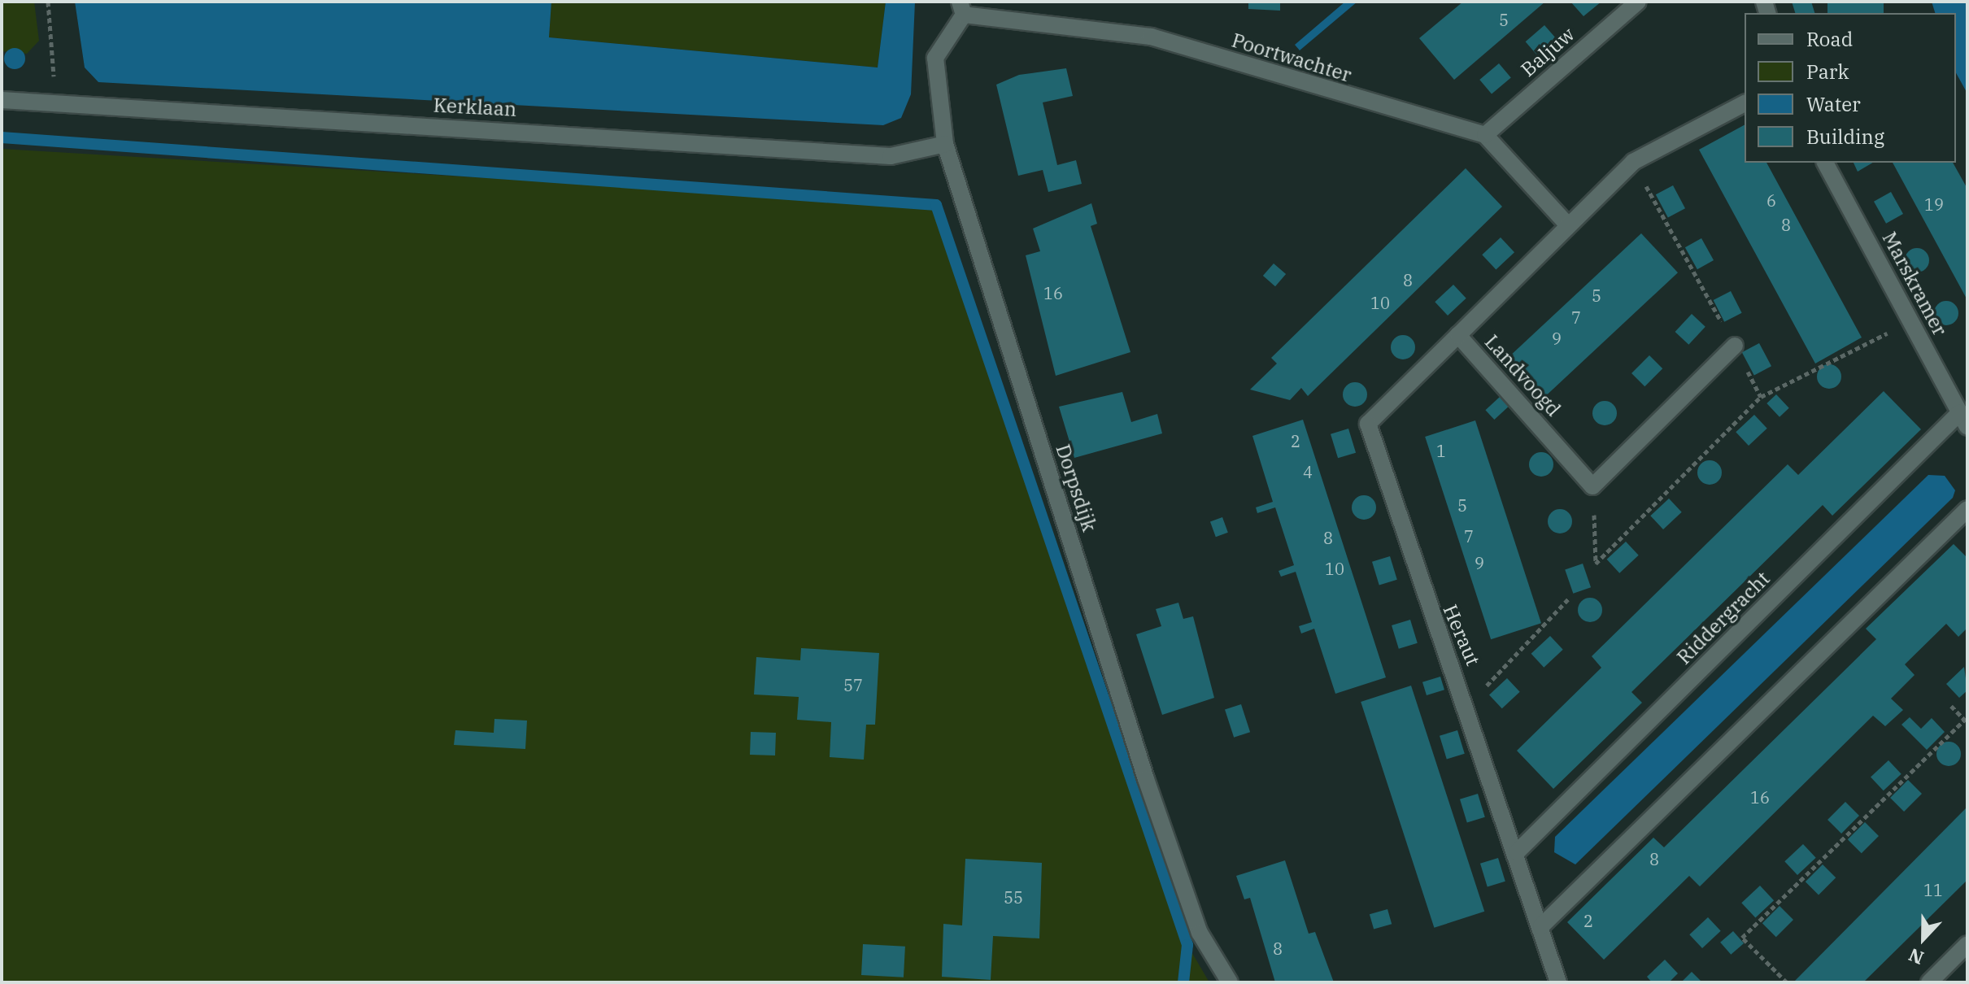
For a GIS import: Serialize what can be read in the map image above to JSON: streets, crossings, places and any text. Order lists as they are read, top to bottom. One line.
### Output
{"streets":{"street":["Baljuw","Poortwachter","Kerklaan","Marskramer","Landvoogd","Dorpsdijk","Riddergracht","Heraut"]},"crossings":[["Baljuw","Poortwachter"],["Poortwachter","Dorpsdijk"],["Kerklaan","Dorpsdijk"],["Marskramer","Riddergracht"],["Landvoogd","Heraut"],["Riddergracht","Heraut"]],"house_numbers":["5","6","19","8","8","16","5","10","7","9","2","1","4","5","7","8","9","10","57","16","8","11","55","2","8"],"legend":["Road","Park","Water","Building"],"north":"bottom"}
